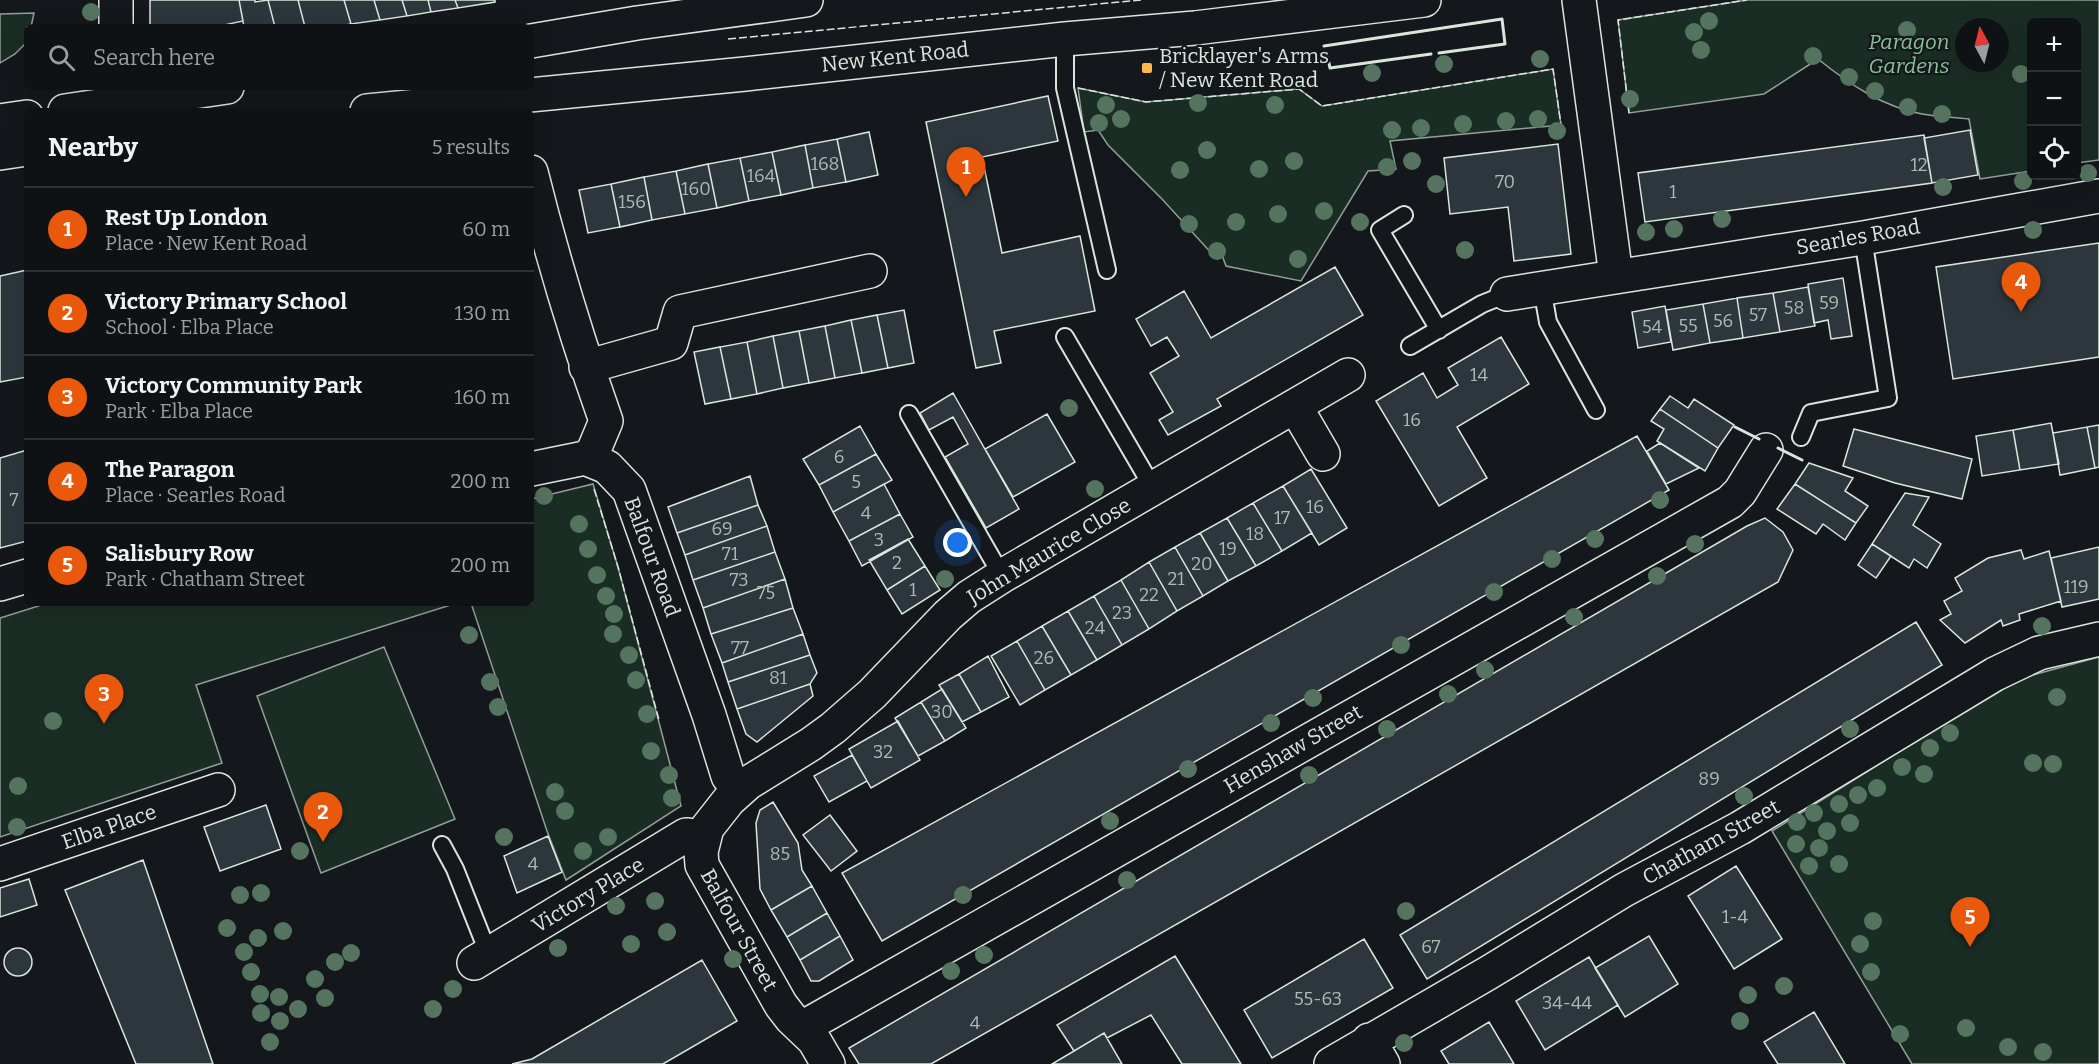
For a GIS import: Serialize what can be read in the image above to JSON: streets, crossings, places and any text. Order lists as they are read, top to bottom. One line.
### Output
{"streets":{"main road":["New Kent Road","Searles Road","John Maurice Close","Balfour Road","Henshaw Street","Elba Place","Chatham Street","Victory Place","Balfour Street"]},"crossings":[["John Maurice Close","Balfour Road"],["John Maurice Close","Balfour Street"],["Balfour Road","Balfour Street"],["Henshaw Street","Balfour Street"],["Victory Place","Balfour Street"]],"parks":["Paragon Gardens"],"places":{"transit":["Bricklayer's Arms / New Kent Road"]},"house_numbers":["168","12","164","70","160","1","156","59","58","57","56","55","54","14","16","6","5","7","16","4","17","69","18","3","19","71","2","20","21","73","119","1","75","22","23","24","77","26","81","30","32","89","85","4","1-4","67","55-63","34-44","4"],"north":"top","page":{"map_buttons":["+","−"],"search":"Search here","heading":["Nearby","5 results"],"pins":["1","4","3","2","5"],"list":[{"mark":"1","name":"Rest Up London","note":"Place · New Kent Road","value":"60 m"},{"mark":"2","name":"Victory Primary School","note":"School · Elba Place","value":"130 m"},{"mark":"3","name":"Victory Community Park","note":"Park · Elba Place","value":"160 m"},{"mark":"4","name":"The Paragon","note":"Place · Searles Road","value":"200 m"},{"mark":"5","name":"Salisbury Row","note":"Park · Chatham Street","value":"200 m"}]}}
